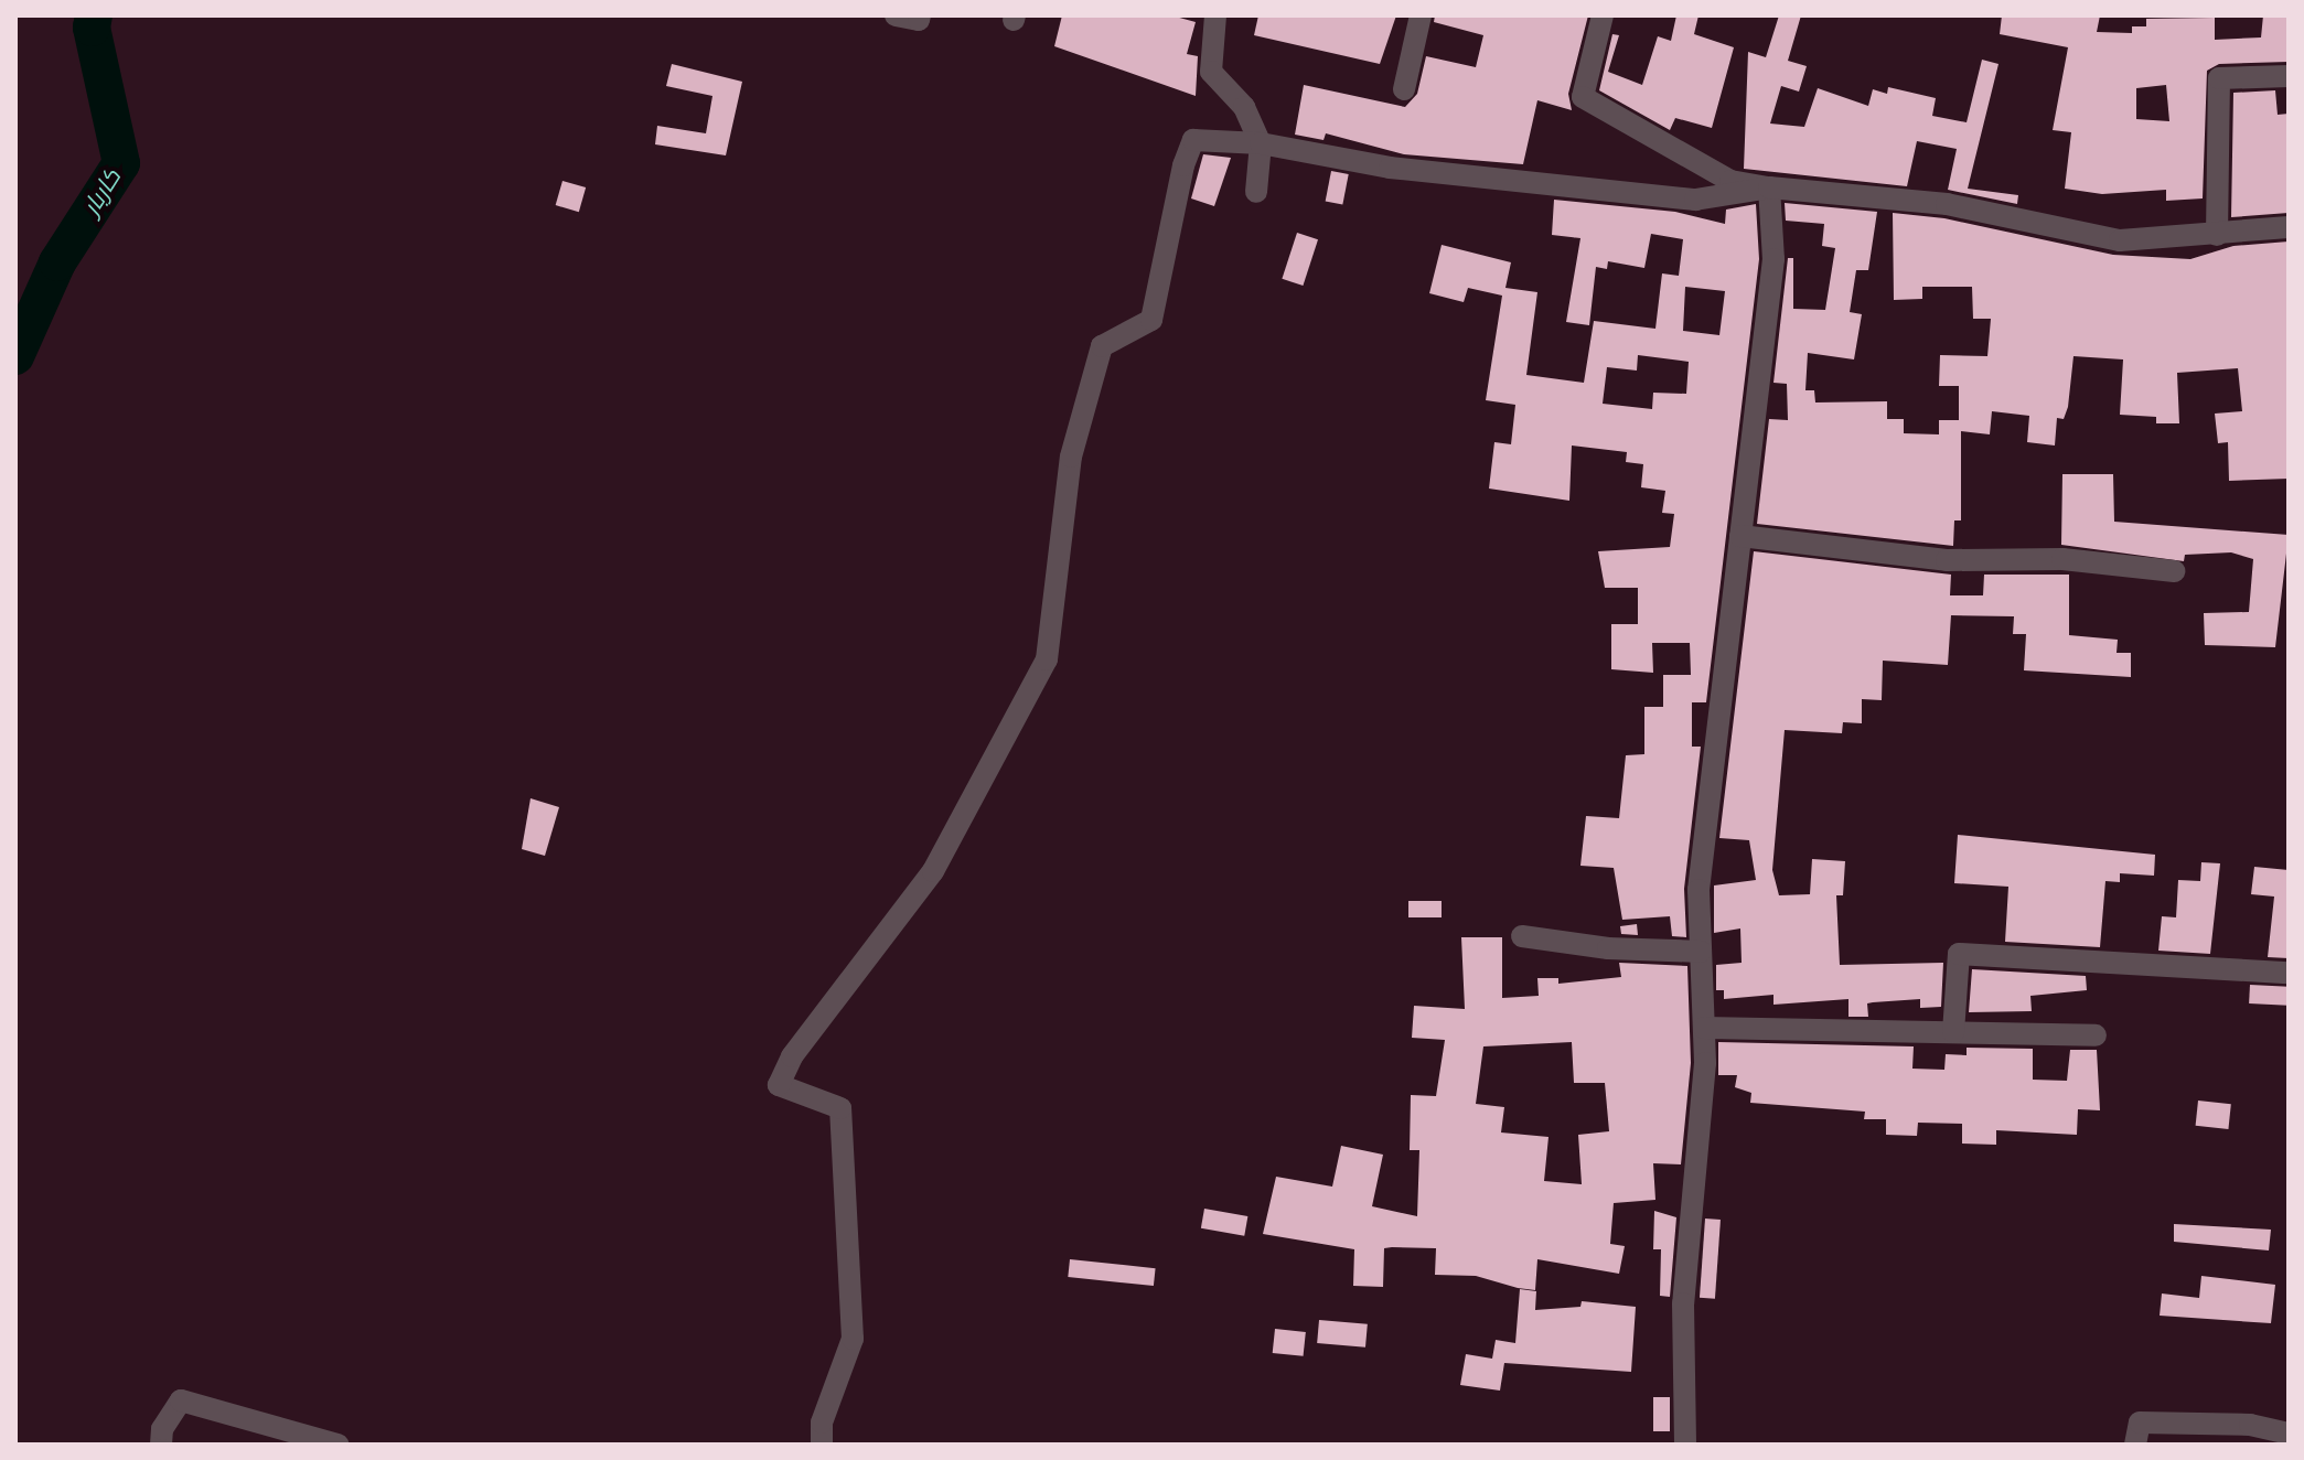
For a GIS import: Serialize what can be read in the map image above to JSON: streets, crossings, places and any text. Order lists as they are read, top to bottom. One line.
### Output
{"water":["کاربار"]}
